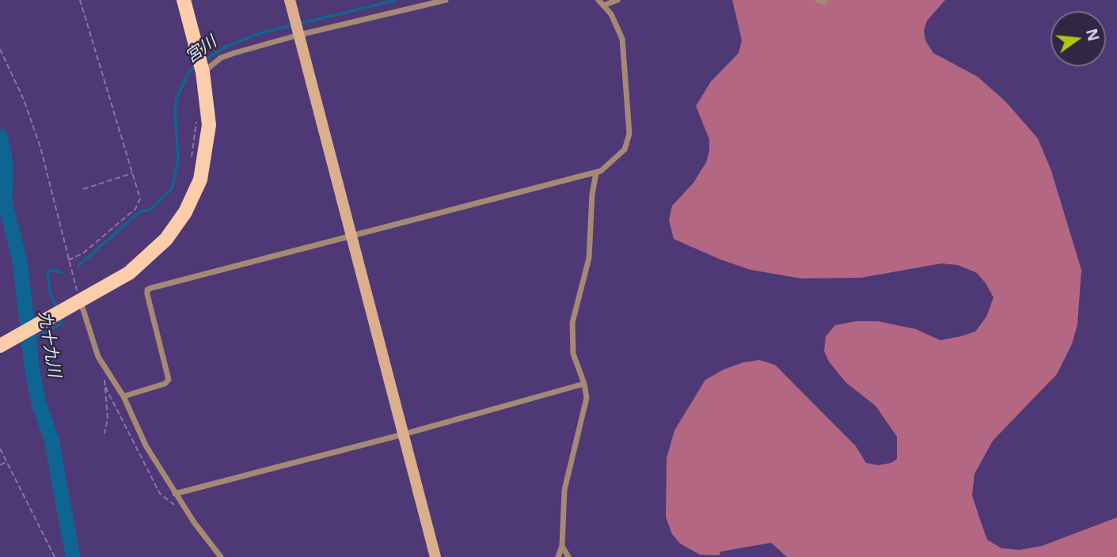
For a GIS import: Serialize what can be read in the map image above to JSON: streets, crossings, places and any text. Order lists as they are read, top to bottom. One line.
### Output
{"water":["宮川","九十九川"],"north":"right"}
